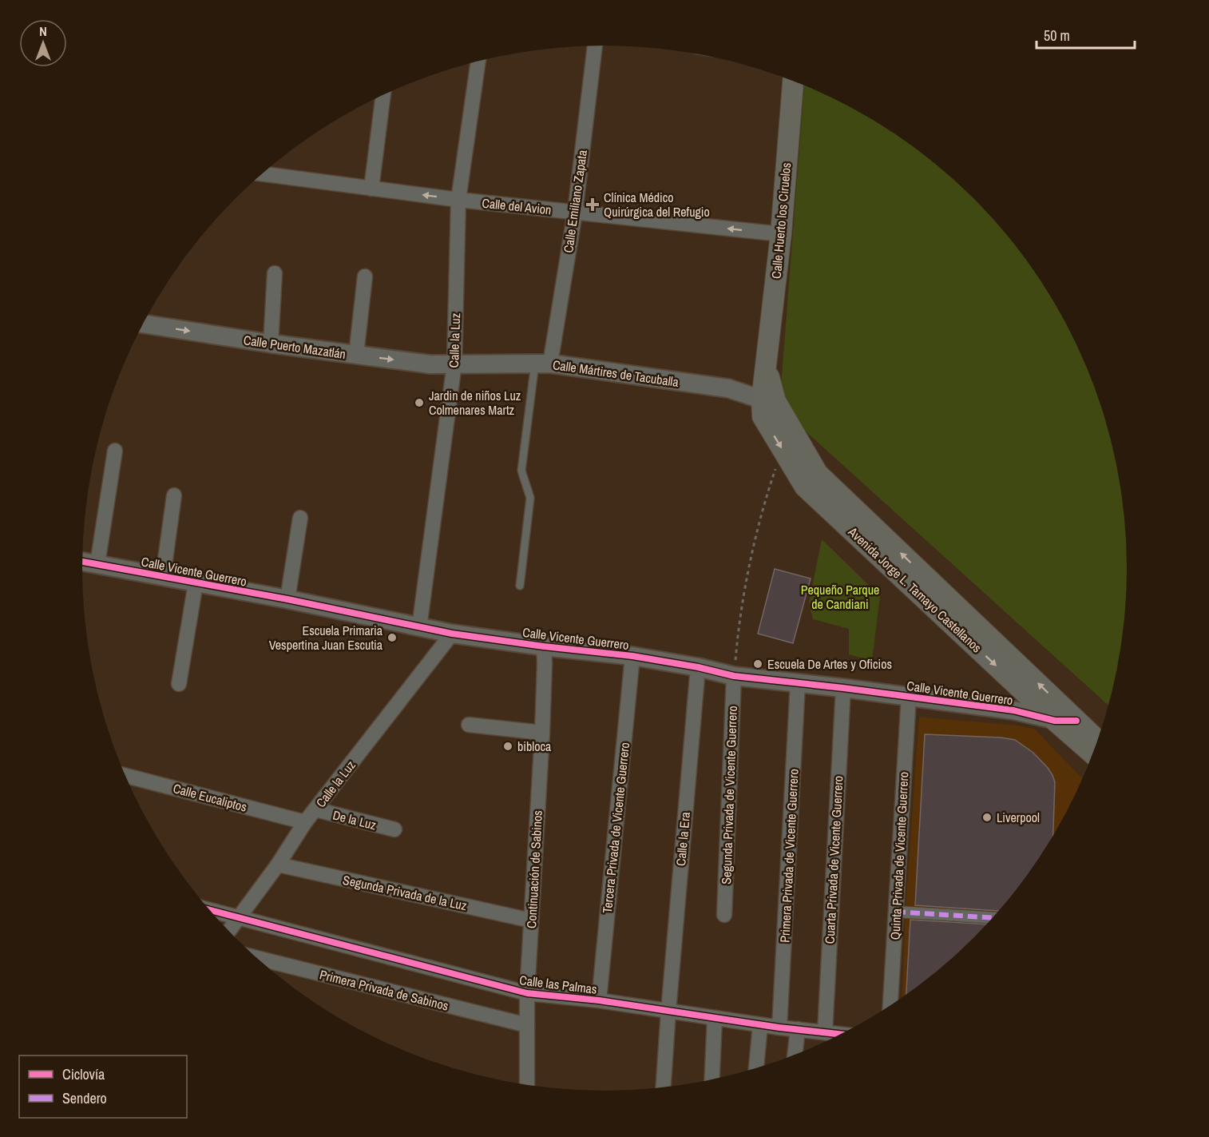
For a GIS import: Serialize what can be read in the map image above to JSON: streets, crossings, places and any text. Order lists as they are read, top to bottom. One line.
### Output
{"streets":{"main road":["Calle Huerto los Ciruelos","Avenida Jorge L. Tamayo Castellanos"],"street":["Calle Emiliano Zapata","Calle del Avion","Calle la Luz","Calle Puerto Mazatlán","Calle Mártires de Tacuballa","Calle Vicente Guerrero","Segunda Privada de Vicente Guerrero","Calle Eucaliptos","De la Luz","Tercera Privada de Vicente Guerrero","Calle la Era","Primera Privada de Vicente Guerrero","Quinta Privada de Vicente Guerrero","Cuarta Privada de Vicente Guerrero","Continuación de Sabinos","Segunda Privada de la Luz","Calle las Palmas","Primera Privada de Sabinos"]},"crossings":[["Calle Emiliano Zapata","Calle del Avion"],["Calle Emiliano Zapata","Calle Mártires de Tacuballa"],["Calle del Avion","Calle Huerto los Ciruelos"],["Calle del Avion","Calle la Luz"],["Calle Huerto los Ciruelos","Calle Mártires de Tacuballa"],["Calle Huerto los Ciruelos","Avenida Jorge L. Tamayo Castellanos"],["Calle la Luz","Calle Puerto Mazatlán"],["Calle la Luz","Calle Mártires de Tacuballa"],["Calle la Luz","Calle Vicente Guerrero"],["Calle la Luz","Calle Eucaliptos"],["Calle la Luz","De la Luz"],["Calle la Luz","Segunda Privada de la Luz"],["Calle la Luz","Calle las Palmas"],["Calle Puerto Mazatlán","Calle Mártires de Tacuballa"],["Calle Mártires de Tacuballa","Avenida Jorge L. Tamayo Castellanos"],["Calle Vicente Guerrero","Avenida Jorge L. Tamayo Castellanos"],["Calle Vicente Guerrero","Segunda Privada de Vicente Guerrero"],["Calle Vicente Guerrero","Tercera Privada de Vicente Guerrero"],["Calle Vicente Guerrero","Calle la Era"],["Calle Vicente Guerrero","Primera Privada de Vicente Guerrero"],["Calle Vicente Guerrero","Quinta Privada de Vicente Guerrero"],["Calle Vicente Guerrero","Cuarta Privada de Vicente Guerrero"],["Calle Vicente Guerrero","Continuación de Sabinos"],["Tercera Privada de Vicente Guerrero","Calle las Palmas"],["Calle la Era","Calle las Palmas"],["Primera Privada de Vicente Guerrero","Calle las Palmas"],["Cuarta Privada de Vicente Guerrero","Calle las Palmas"],["Continuación de Sabinos","Segunda Privada de la Luz"],["Continuación de Sabinos","Calle las Palmas"],["Continuación de Sabinos","Primera Privada de Sabinos"]],"one_way":["Calle del Avion","Calle Puerto Mazatlán"],"parks":["Pequeño Parque de Candiani"],"places":{"health":["Clínica Médico Quirúrgica del Refugio"],"other":["Jardin de niños Luz Colmenares Martz","Escuela Primaria Vespertina Juan Escutia","Escuela De Artes y Oficios","bibloca","Liverpool"]},"legend":["Ciclovía","Sendero"],"scale_bar":"50 m","north":"top"}
